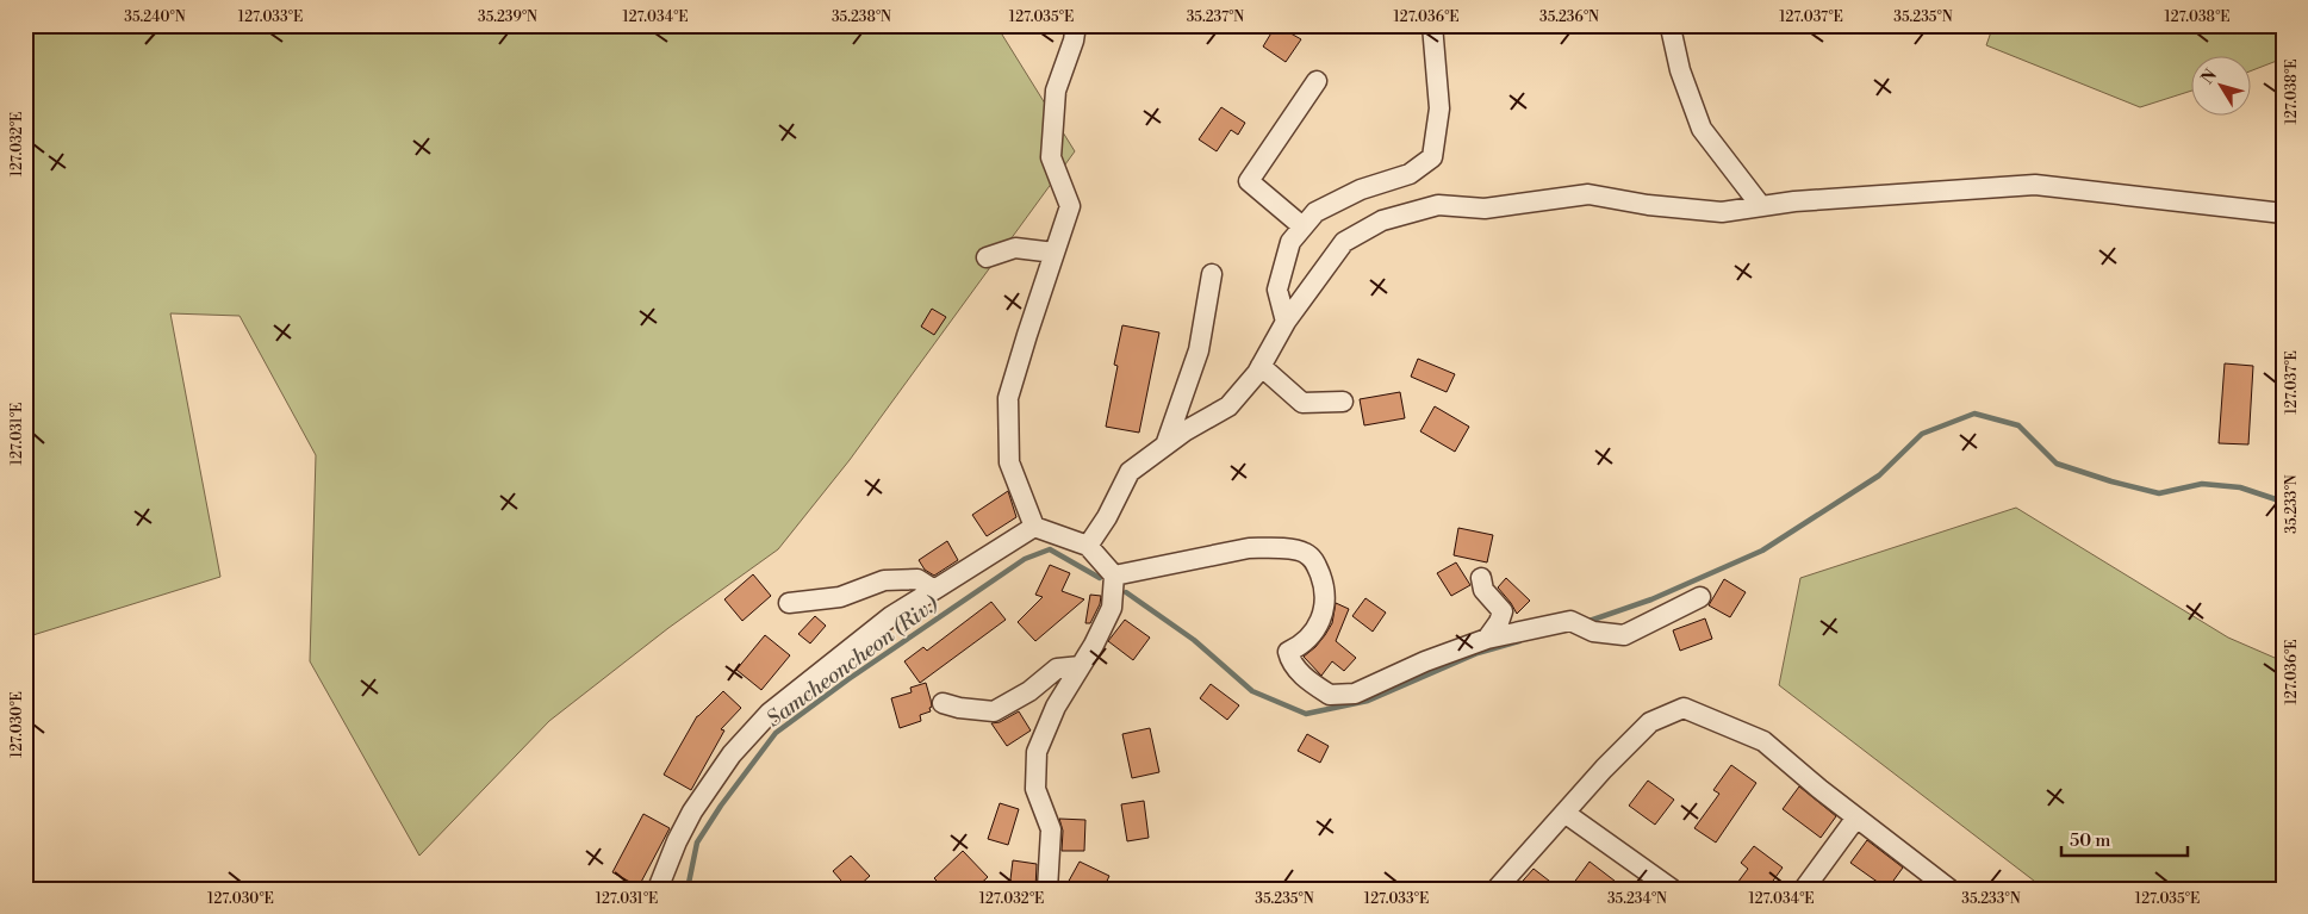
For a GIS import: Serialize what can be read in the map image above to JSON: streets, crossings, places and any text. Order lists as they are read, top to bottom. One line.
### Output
{"water":["Samcheoncheon (Riv.)"],"scale_bar":"50 m","north":"top left","coordinates":["35.240°N","127.033°E","35.239°N","127.034°E","35.238°N","127.035°E","35.237°N","127.036°E","35.236°N","127.037°E","35.235°N","127.038°E","127.032°E","127.031°E","35.233°N","127.030°E","35.234°N"]}
